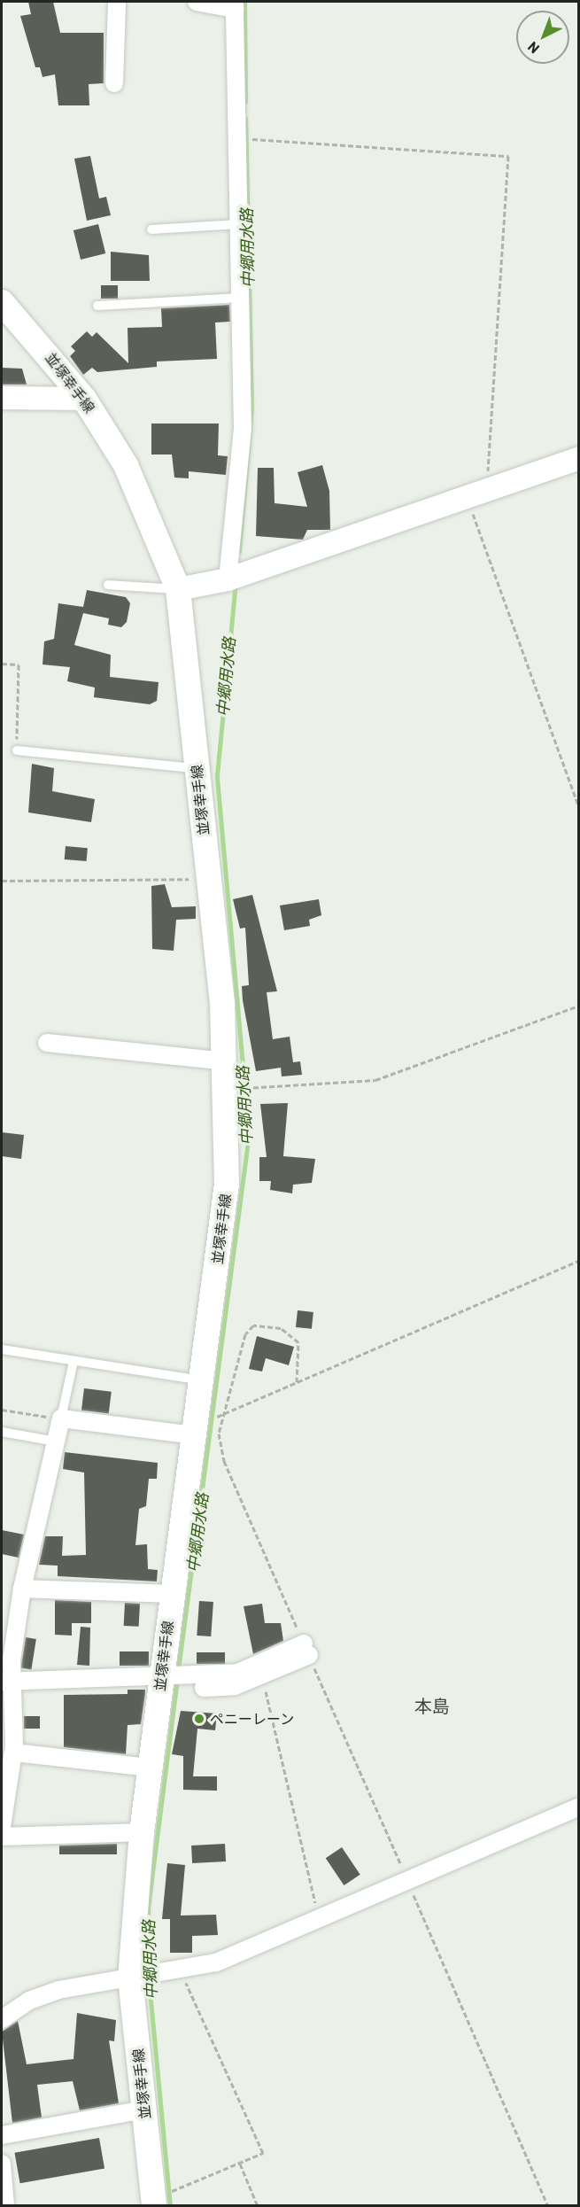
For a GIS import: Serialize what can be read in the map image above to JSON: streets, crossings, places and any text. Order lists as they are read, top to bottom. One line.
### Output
{"streets":{"main road":["並塚幸手線"]},"districts":["本島"],"water":["中郷用水路"],"places":["ペニーレーン"],"north":"bottom left"}
